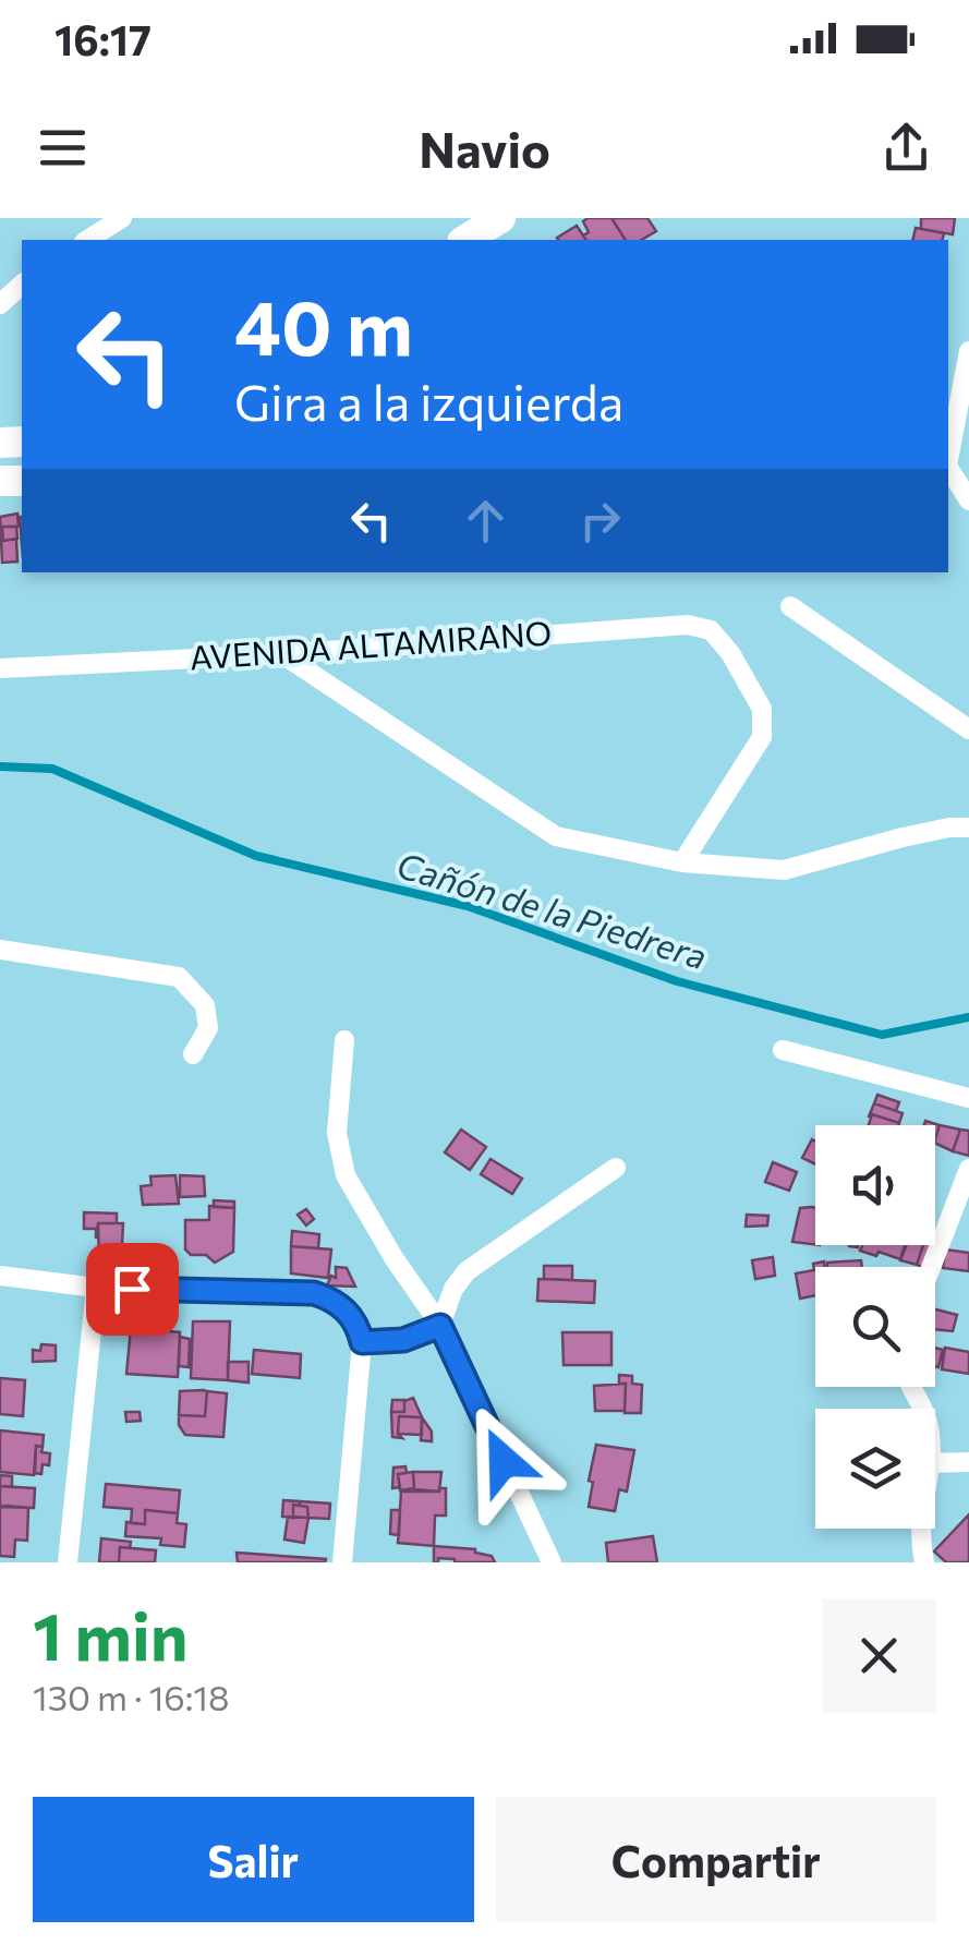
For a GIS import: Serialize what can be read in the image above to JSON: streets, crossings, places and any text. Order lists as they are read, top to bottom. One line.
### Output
{"streets":{"street":["AVENIDA ALTAMIRANO"]},"water":["Cañón de la Piedrera"],"page":{"status":"16:17","header":"Navio","turn":["40 m","Gira a la izquierda"],"heading":["1 min","130 m · 16:18"],"buttons":["Salir","Compartir"]}}
